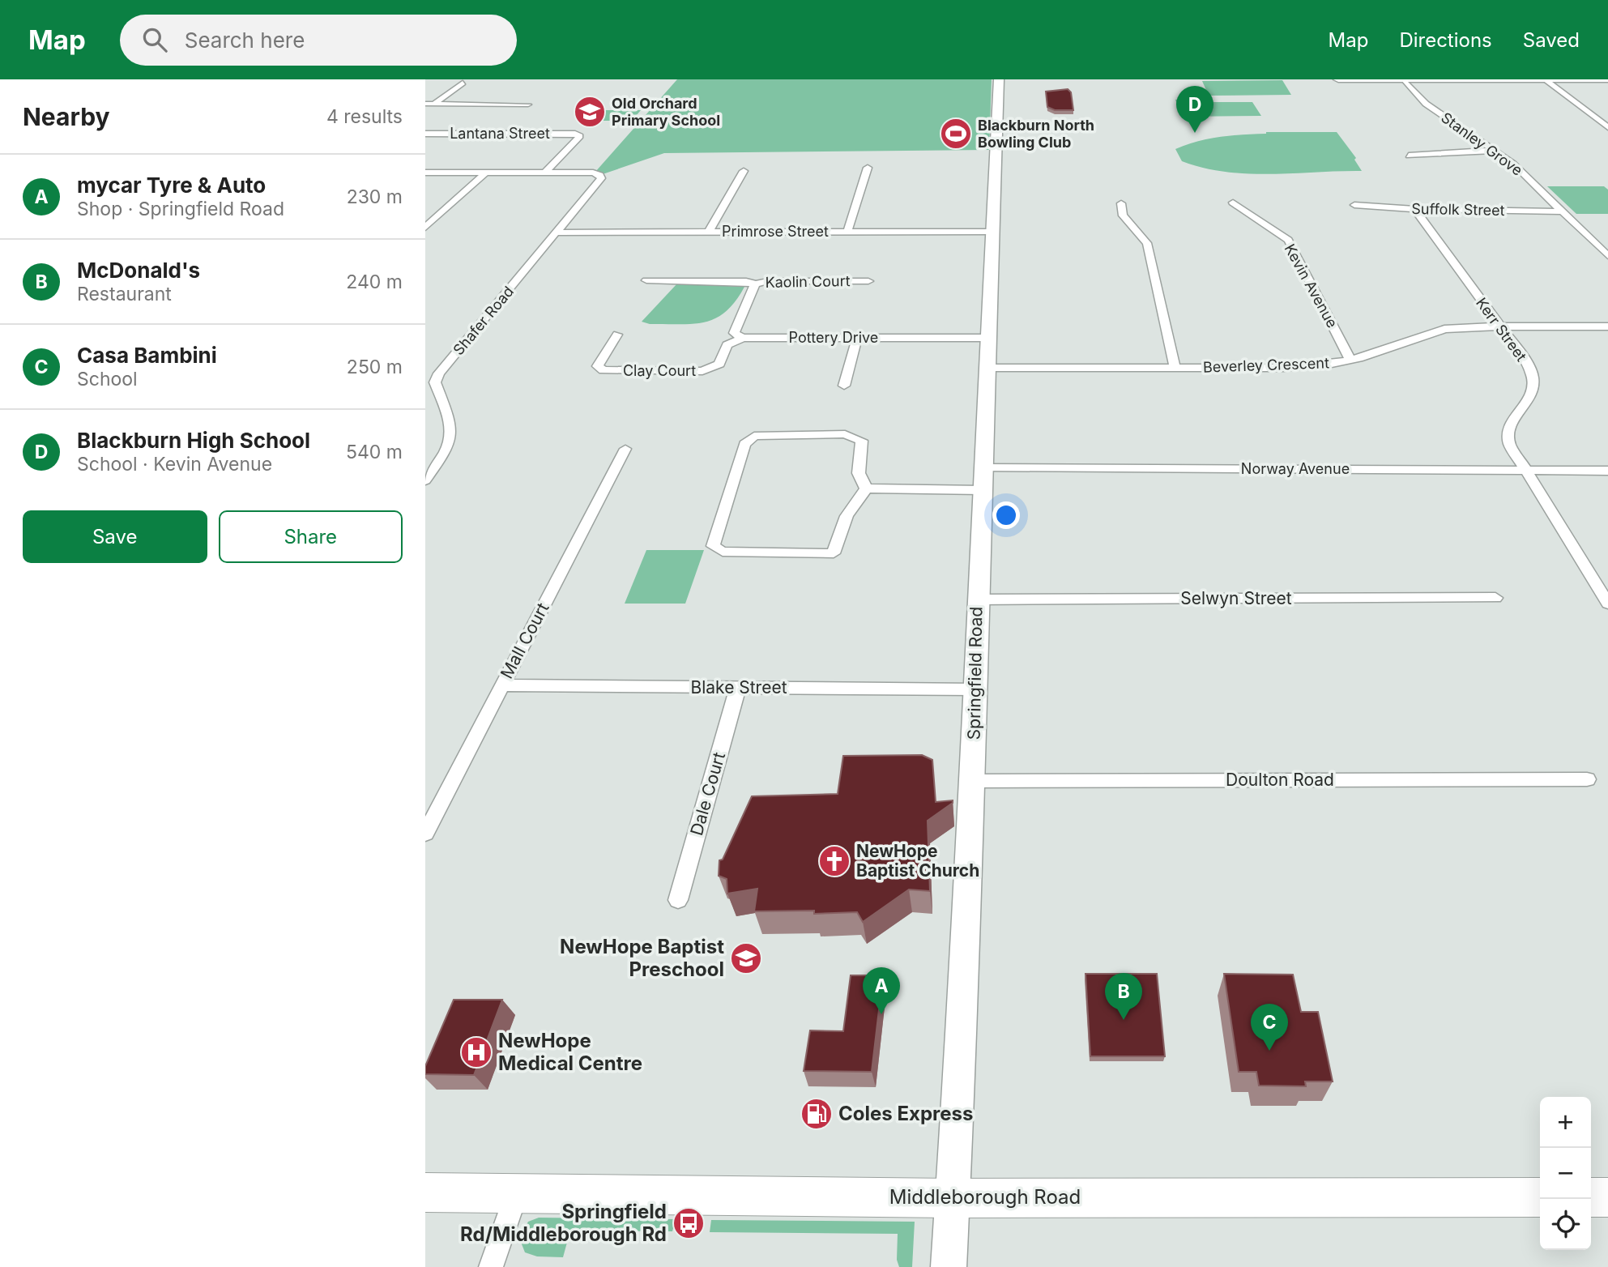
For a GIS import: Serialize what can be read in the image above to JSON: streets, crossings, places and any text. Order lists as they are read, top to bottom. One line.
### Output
{"streets":{"main road":["Springfield Road","Middleborough Road"],"street":["Lantana Street","Stanley Grove","Suffolk Street","Primrose Street","Kaolin Court","Kevin Avenue","Shafer Road","Kerr Street","Pottery Drive","Beverley Crescent","Clay Court","Norway Avenue","Selwyn Street","Mall Court","Blake Street","Doulton Road","Dale Court"]},"crossings":[["Lantana Street","Shafer Road"],["Stanley Grove","Suffolk Street"],["Suffolk Street","Kerr Street"],["Primrose Street","Shafer Road"],["Primrose Street","Springfield Road"],["Kevin Avenue","Beverley Crescent"],["Kerr Street","Beverley Crescent"],["Kerr Street","Norway Avenue"],["Pottery Drive","Clay Court"],["Pottery Drive","Springfield Road"],["Beverley Crescent","Springfield Road"],["Norway Avenue","Springfield Road"],["Selwyn Street","Springfield Road"],["Mall Court","Blake Street"],["Springfield Road","Blake Street"],["Springfield Road","Doulton Road"],["Springfield Road","Middleborough Road"],["Blake Street","Dale Court"]],"places":{"school or university":["Old Orchard Primary School","NewHope Baptist Preschool"],"sports":["Blackburn North Bowling Club"],"church":["NewHope Baptist Church"],"hospital":["NewHope Medical Centre"],"fuel station":["Coles Express"],"bus stop":["Springfield Rd/Middleborough Rd"]},"page":{"header":"Map","search":"Search here","nav":["Map","Directions","Saved"],"heading":["Nearby","4 results"],"pins":["D","A","B","C"],"list":[{"mark":"A","name":"mycar Tyre & Auto","note":"Shop · Springfield Road","value":"230 m"},{"mark":"B","name":"McDonald's","note":"Restaurant","value":"240 m"},{"mark":"C","name":"Casa Bambini","note":"School","value":"250 m"},{"mark":"D","name":"Blackburn High School","note":"School · Kevin Avenue","value":"540 m"}],"buttons":["Save","Share"],"map_buttons":["+","−"]}}
